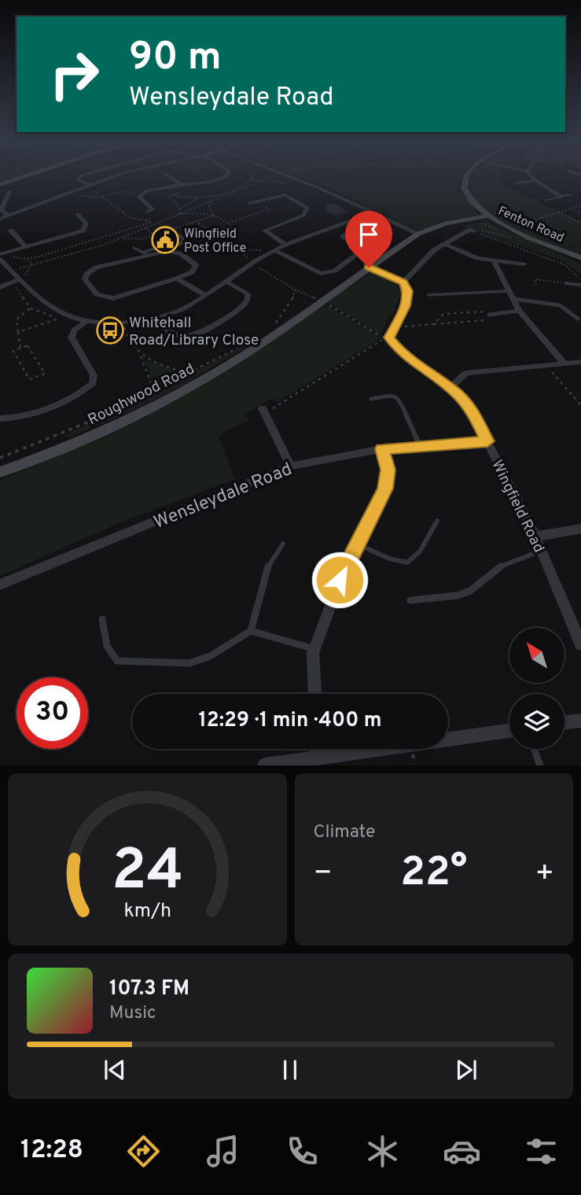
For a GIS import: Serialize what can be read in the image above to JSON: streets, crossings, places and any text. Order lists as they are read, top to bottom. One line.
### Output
{"streets":{"street":["Fenton Road","Roughwood Road","Wensleydale Road","Wingfield Road"]},"crossings":[["Fenton Road","Roughwood Road"],["Wensleydale Road","Wingfield Road"]],"places":{"public building":["Wingfield Post Office"],"bus stop":["Whitehall Road/Library Close"]},"north":"top left","page":{"turn":["90 m","Wensleydale Road"],"limit":"30","trip":"12:29 · 1 min · 400 m","tile":"Climate","heat":["−","22°","+"],"song":["107.3 FM","Music"],"tabs":"12:28","gauge":["24","km/h"]}}
